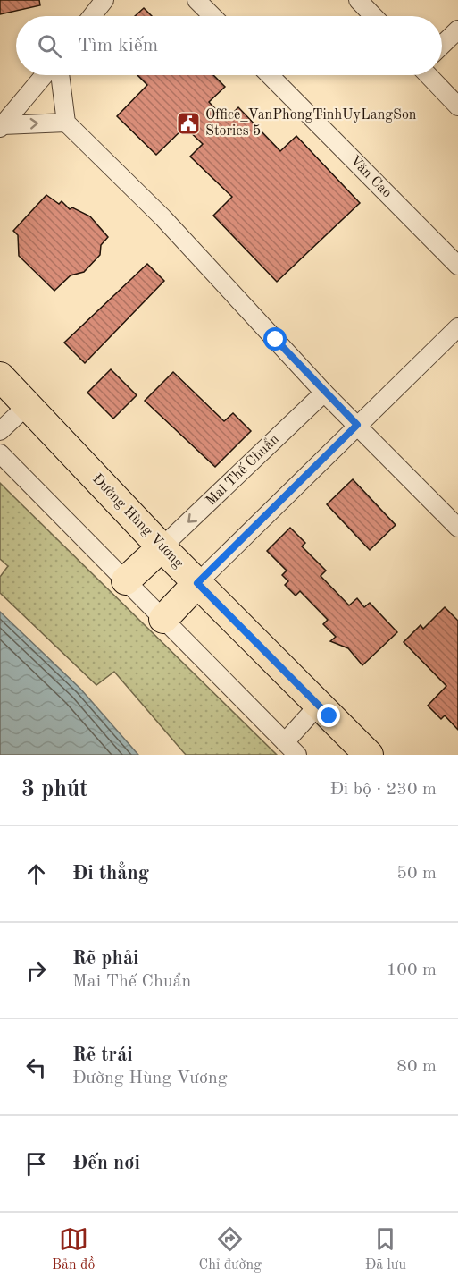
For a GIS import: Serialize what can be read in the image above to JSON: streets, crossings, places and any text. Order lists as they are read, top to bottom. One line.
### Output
{"streets":{"main road":["Đường Hùng Vương"],"street":["Văn Cao","Mai Thế Chuẩn"]},"crossings":[["Mai Thế Chuẩn","Đường Hùng Vương"]],"places":{"public building":["Office_VanPhongTinhUyLangSon Stories 5"]},"page":{"search":"Tìm kiếm","heading":["3 phút","Đi bộ · 230 m"],"list":[["Đi thẳng","50 m"],["Rẽ phải","Mai Thế Chuẩn","100 m"],["Rẽ trái","Đường Hùng Vương","80 m"],"Đến nơi"],"nav":["Bản đồ","Chỉ đường","Đã lưu"]}}
